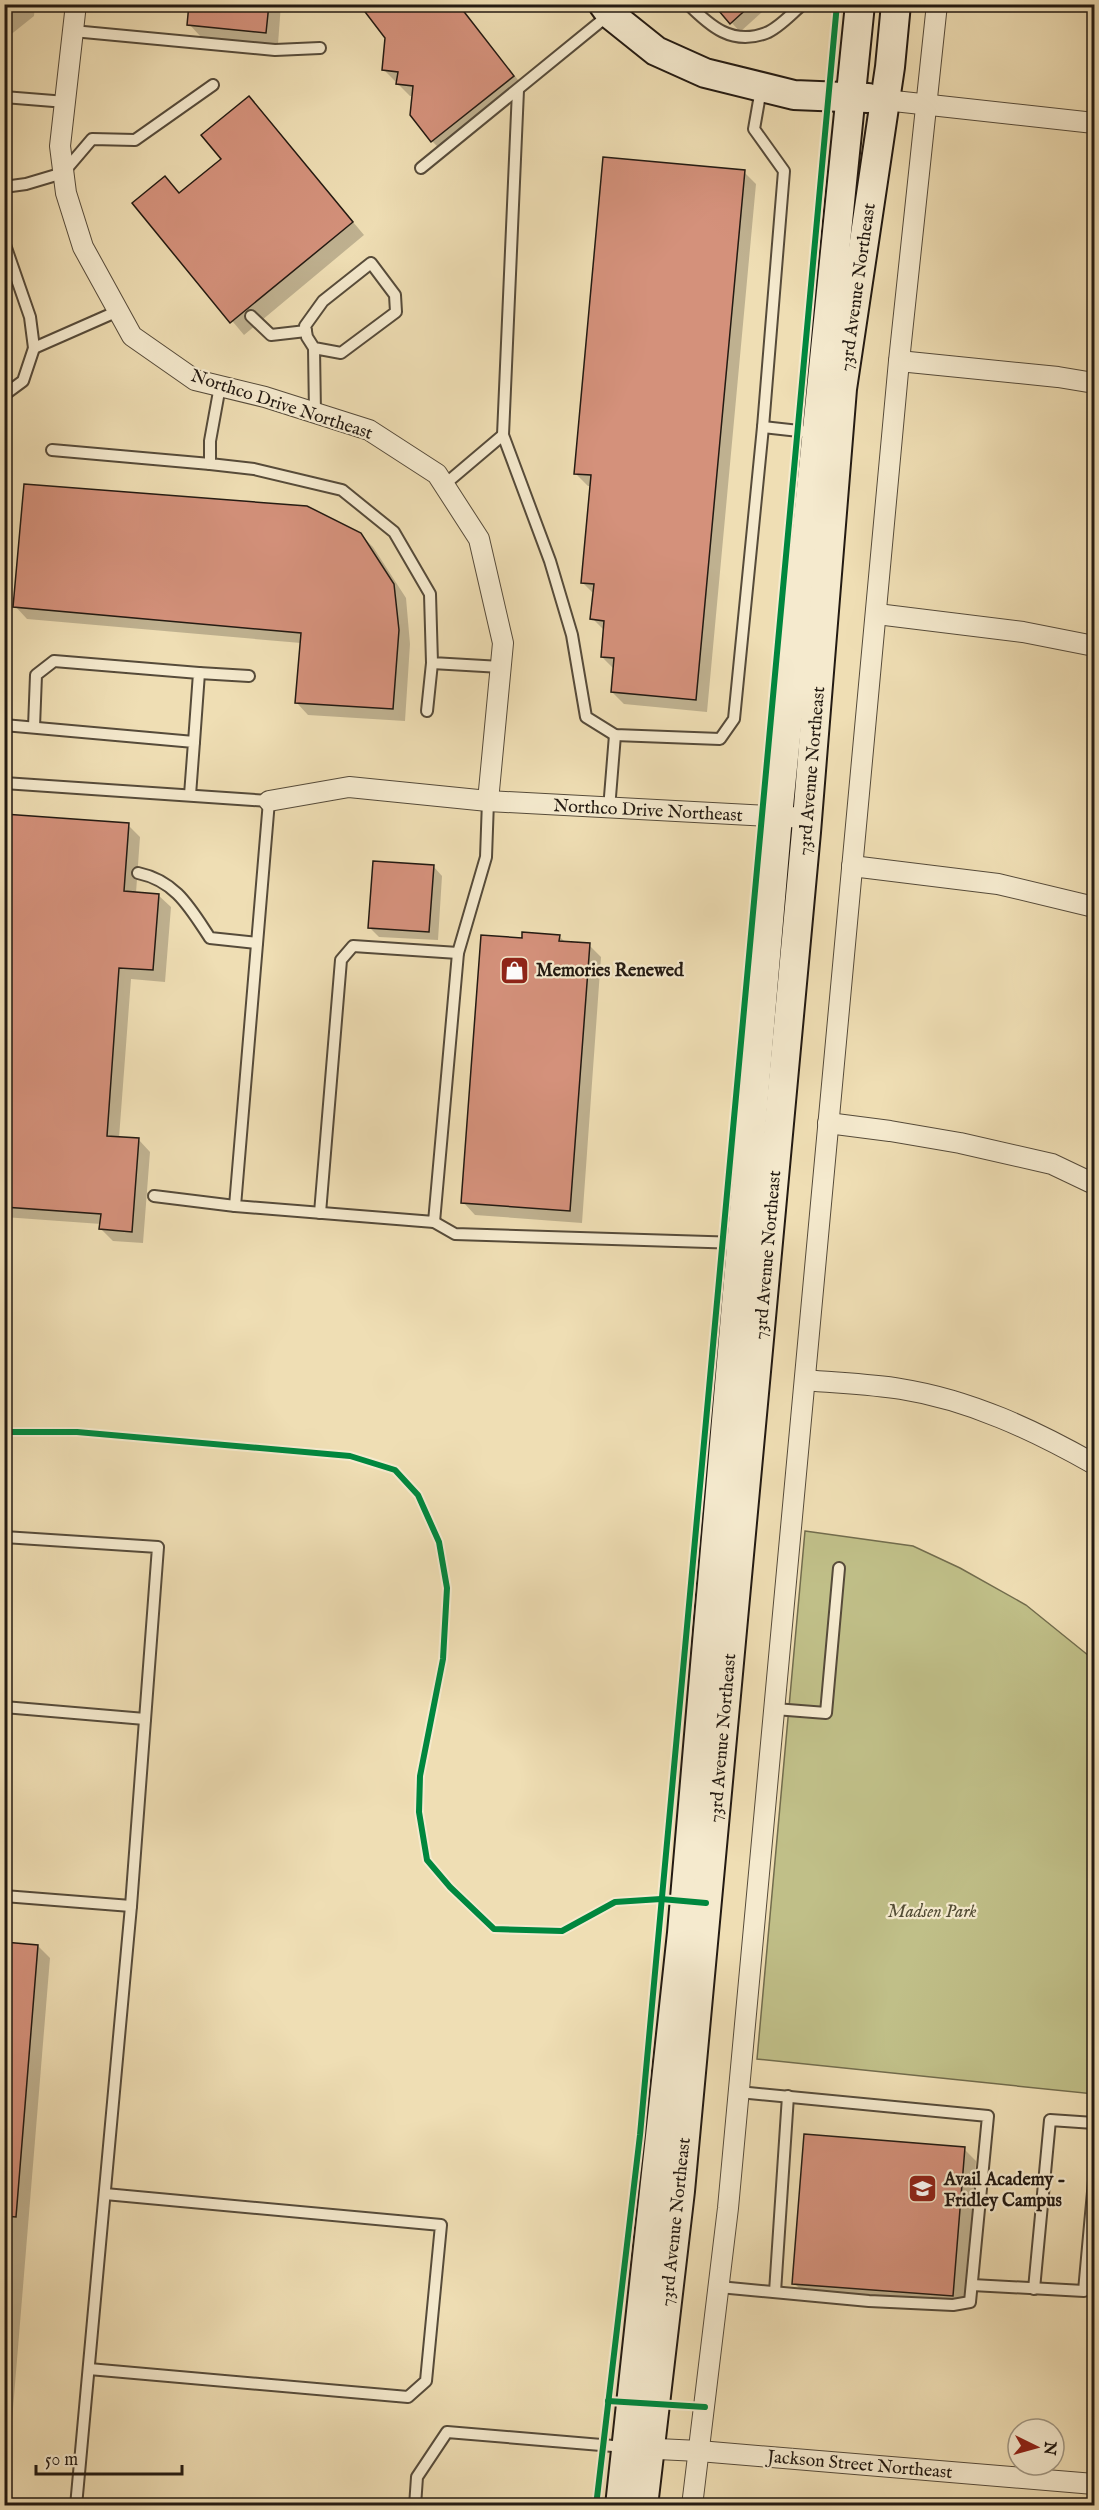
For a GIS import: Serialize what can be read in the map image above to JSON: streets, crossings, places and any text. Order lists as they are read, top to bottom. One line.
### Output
{"streets":{"street":["73rd Avenue Northeast","Northco Drive Northeast","Jackson Street Northeast"]},"crossings":[["73rd Avenue Northeast","Northco Drive Northeast"],["73rd Avenue Northeast","Jackson Street Northeast"]],"parks":["Madsen Park"],"places":{"shop":["Memories Renewed"],"school or university":["Avail Academy - Fridley Campus"]},"scale_bar":"50 m","north":"right"}
